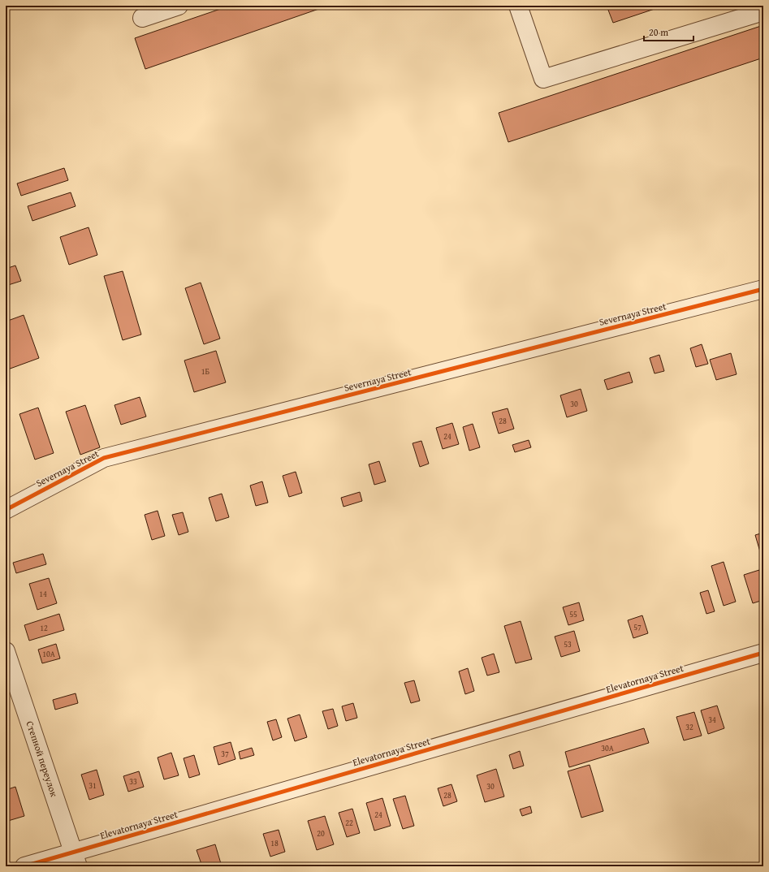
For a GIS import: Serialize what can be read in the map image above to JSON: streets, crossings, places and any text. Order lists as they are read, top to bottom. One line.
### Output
{"streets":{"street":["Severnaya Street","Elevatornaya Street","Степной переулок"]},"crossings":[["Elevatornaya Street","Степной переулок"]],"house_numbers":["1Б","30","28","24","14","55","57","12","53","10А","34","32","30А","37","33","31","30","28","24","22","20","18"],"scale_bar":"20 m"}
